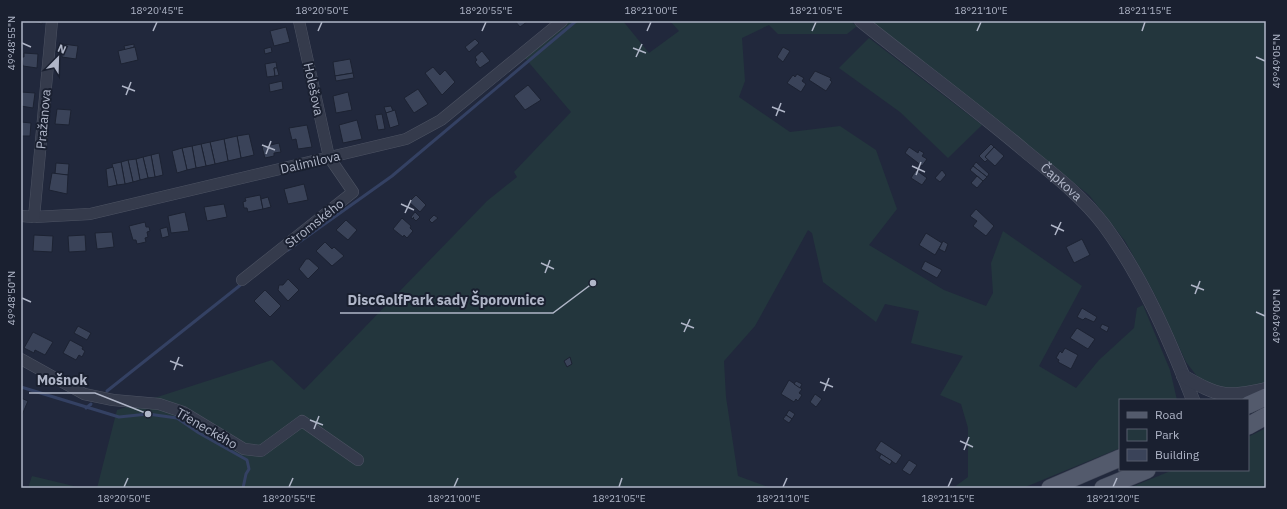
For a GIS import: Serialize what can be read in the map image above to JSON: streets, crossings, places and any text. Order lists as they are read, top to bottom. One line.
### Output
{"streets":{"street":["Holešova","Pražanova","Dalimilova","Čapkova","Stromského","Třeneckého"]},"crossings":[["Holešova","Dalimilova"],["Holešova","Stromského"],["Pražanova","Dalimilova"],["Dalimilova","Stromského"]],"places":["DiscGolfPark sady Šporovnice","Mošnok"],"legend":["Road","Park","Building"],"north":"top right","coordinates":["18°20'45\"E","18°20'50\"E","18°20'55\"E","18°21'00\"E","18°21'05\"E","18°21'10\"E","18°21'15\"E","49°48'55\"N","49°49'05\"N","49°48'50\"N","49°49'00\"N","18°21'20\"E"]}
